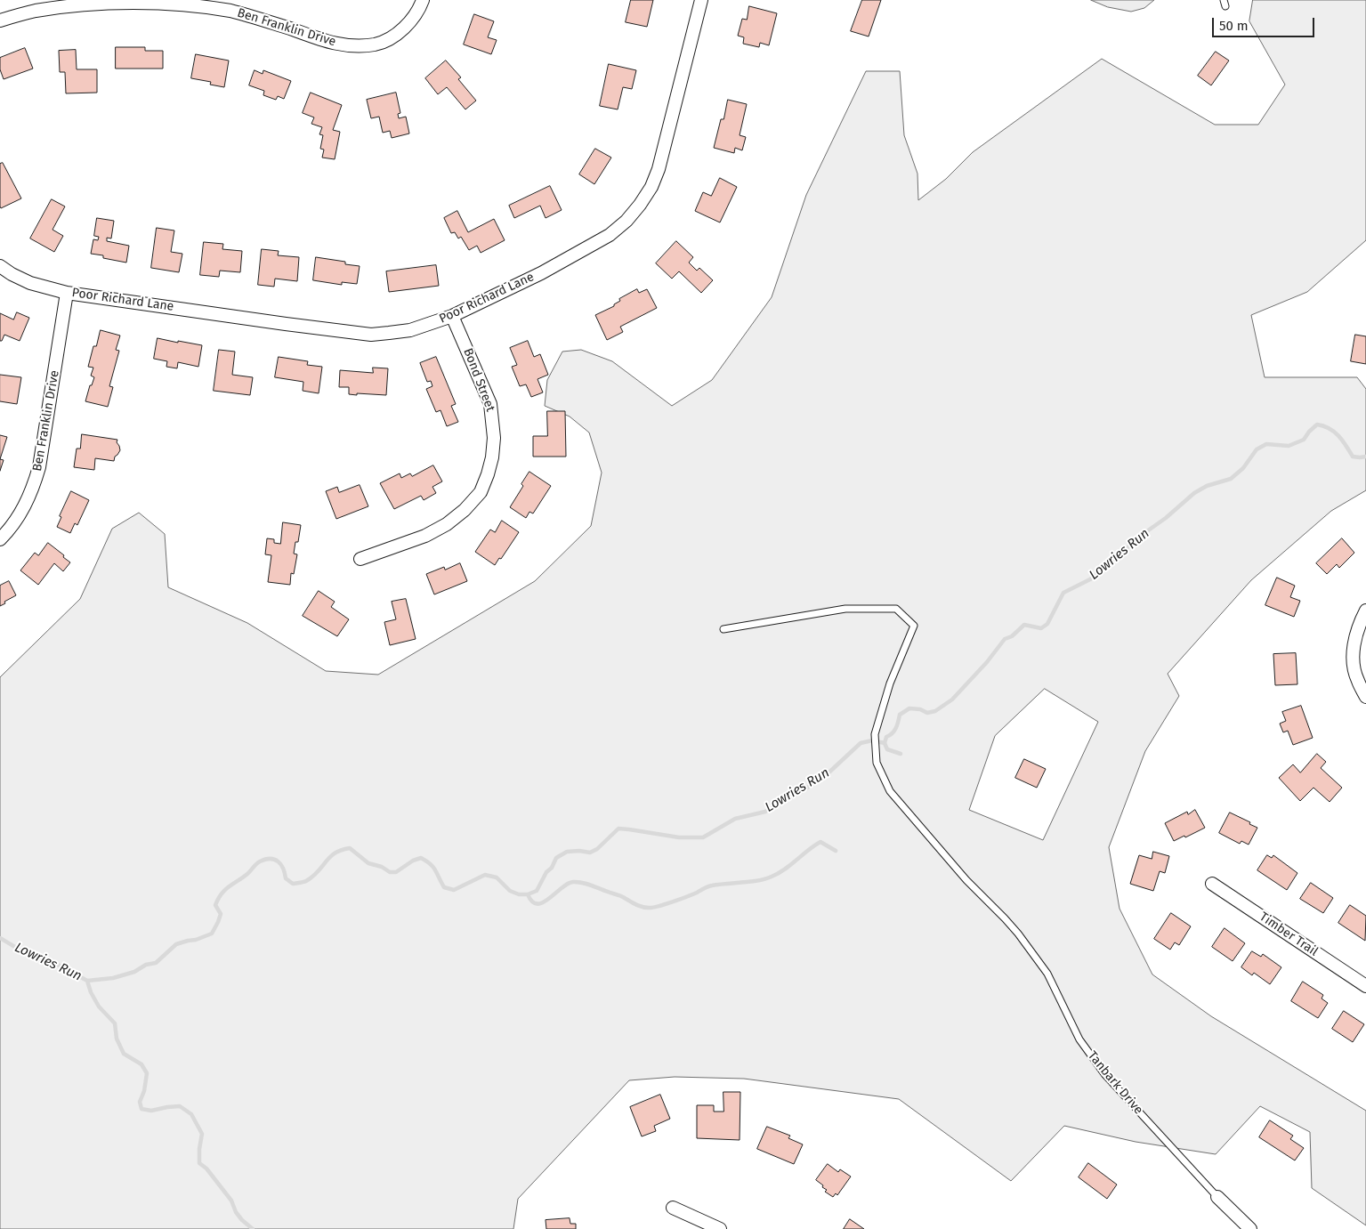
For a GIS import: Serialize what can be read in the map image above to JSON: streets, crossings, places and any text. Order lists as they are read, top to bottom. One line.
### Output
{"streets":{"street":["Ben Franklin Drive","Poor Richard Lane","Bond Street","Timber Trail","Tanbark Drive"]},"crossings":[["Ben Franklin Drive","Poor Richard Lane"],["Poor Richard Lane","Bond Street"]],"water":["Lowries Run"],"scale_bar":"50 m"}
